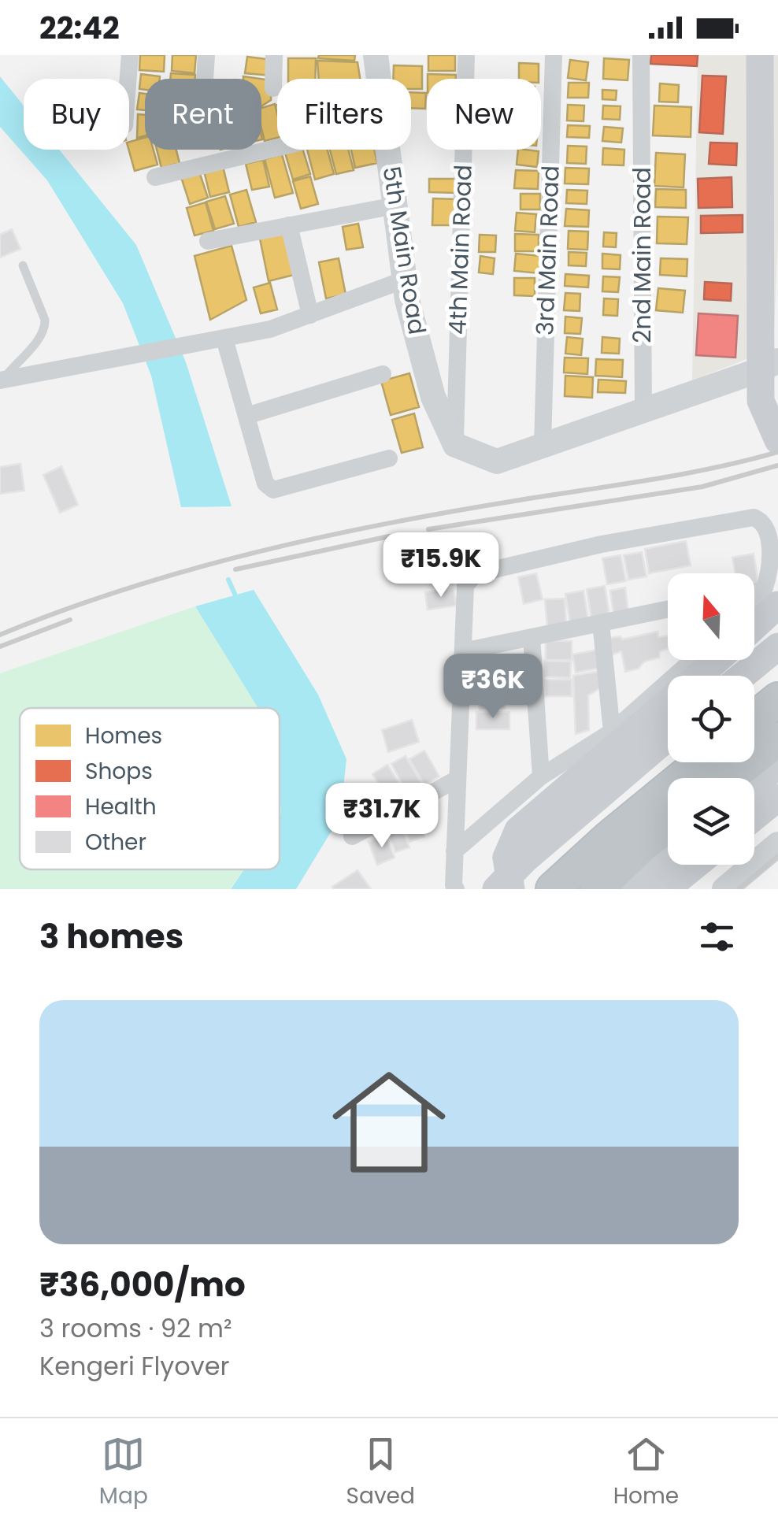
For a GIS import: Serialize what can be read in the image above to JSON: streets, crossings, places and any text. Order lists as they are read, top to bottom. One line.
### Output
{"streets":{"street":["4th Main Road","5th Main Road","3rd Main Road","2nd Main Road"]},"crossings":[["4th Main Road","5th Main Road"]],"legend":["Homes","Shops","Health","Other"],"north":"top","page":{"status":"22:42","chip":["Buy","Rent","Filters","New"],"price":["₹15.9K","₹36K","₹31.7K"],"heading":"3 homes","list":[{"name":"₹36,000/mo","note":"3 rooms · 92 m² · Kengeri Flyover"}],"tabs":["Map","Saved","Home"]}}
